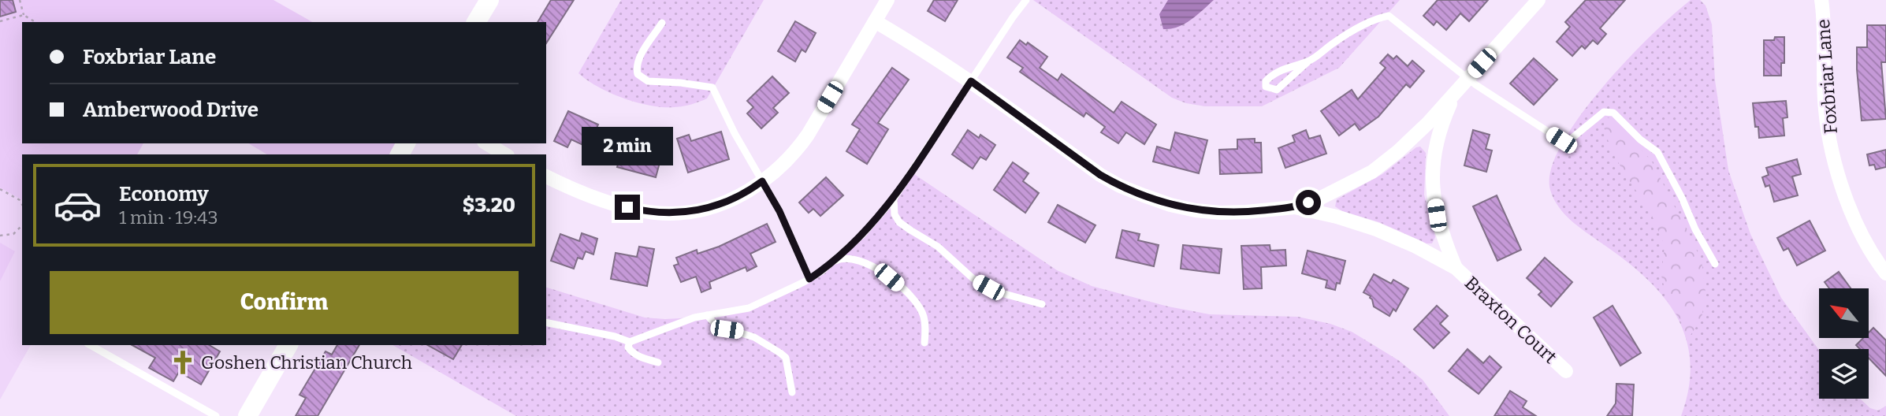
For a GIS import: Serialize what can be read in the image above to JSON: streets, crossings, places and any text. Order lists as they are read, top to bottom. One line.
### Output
{"streets":{"street":["Foxbriar Lane","Braxton Court"]},"places":{"church":["Goshen Christian Church"]},"north":"top left","page":{"banner":["Foxbriar Lane","Amberwood Drive"],"bubble":"2 min","list":[{"name":"Economy","note":"1 min · 19:43","value":"$3.20"}],"buttons":"Confirm"}}
